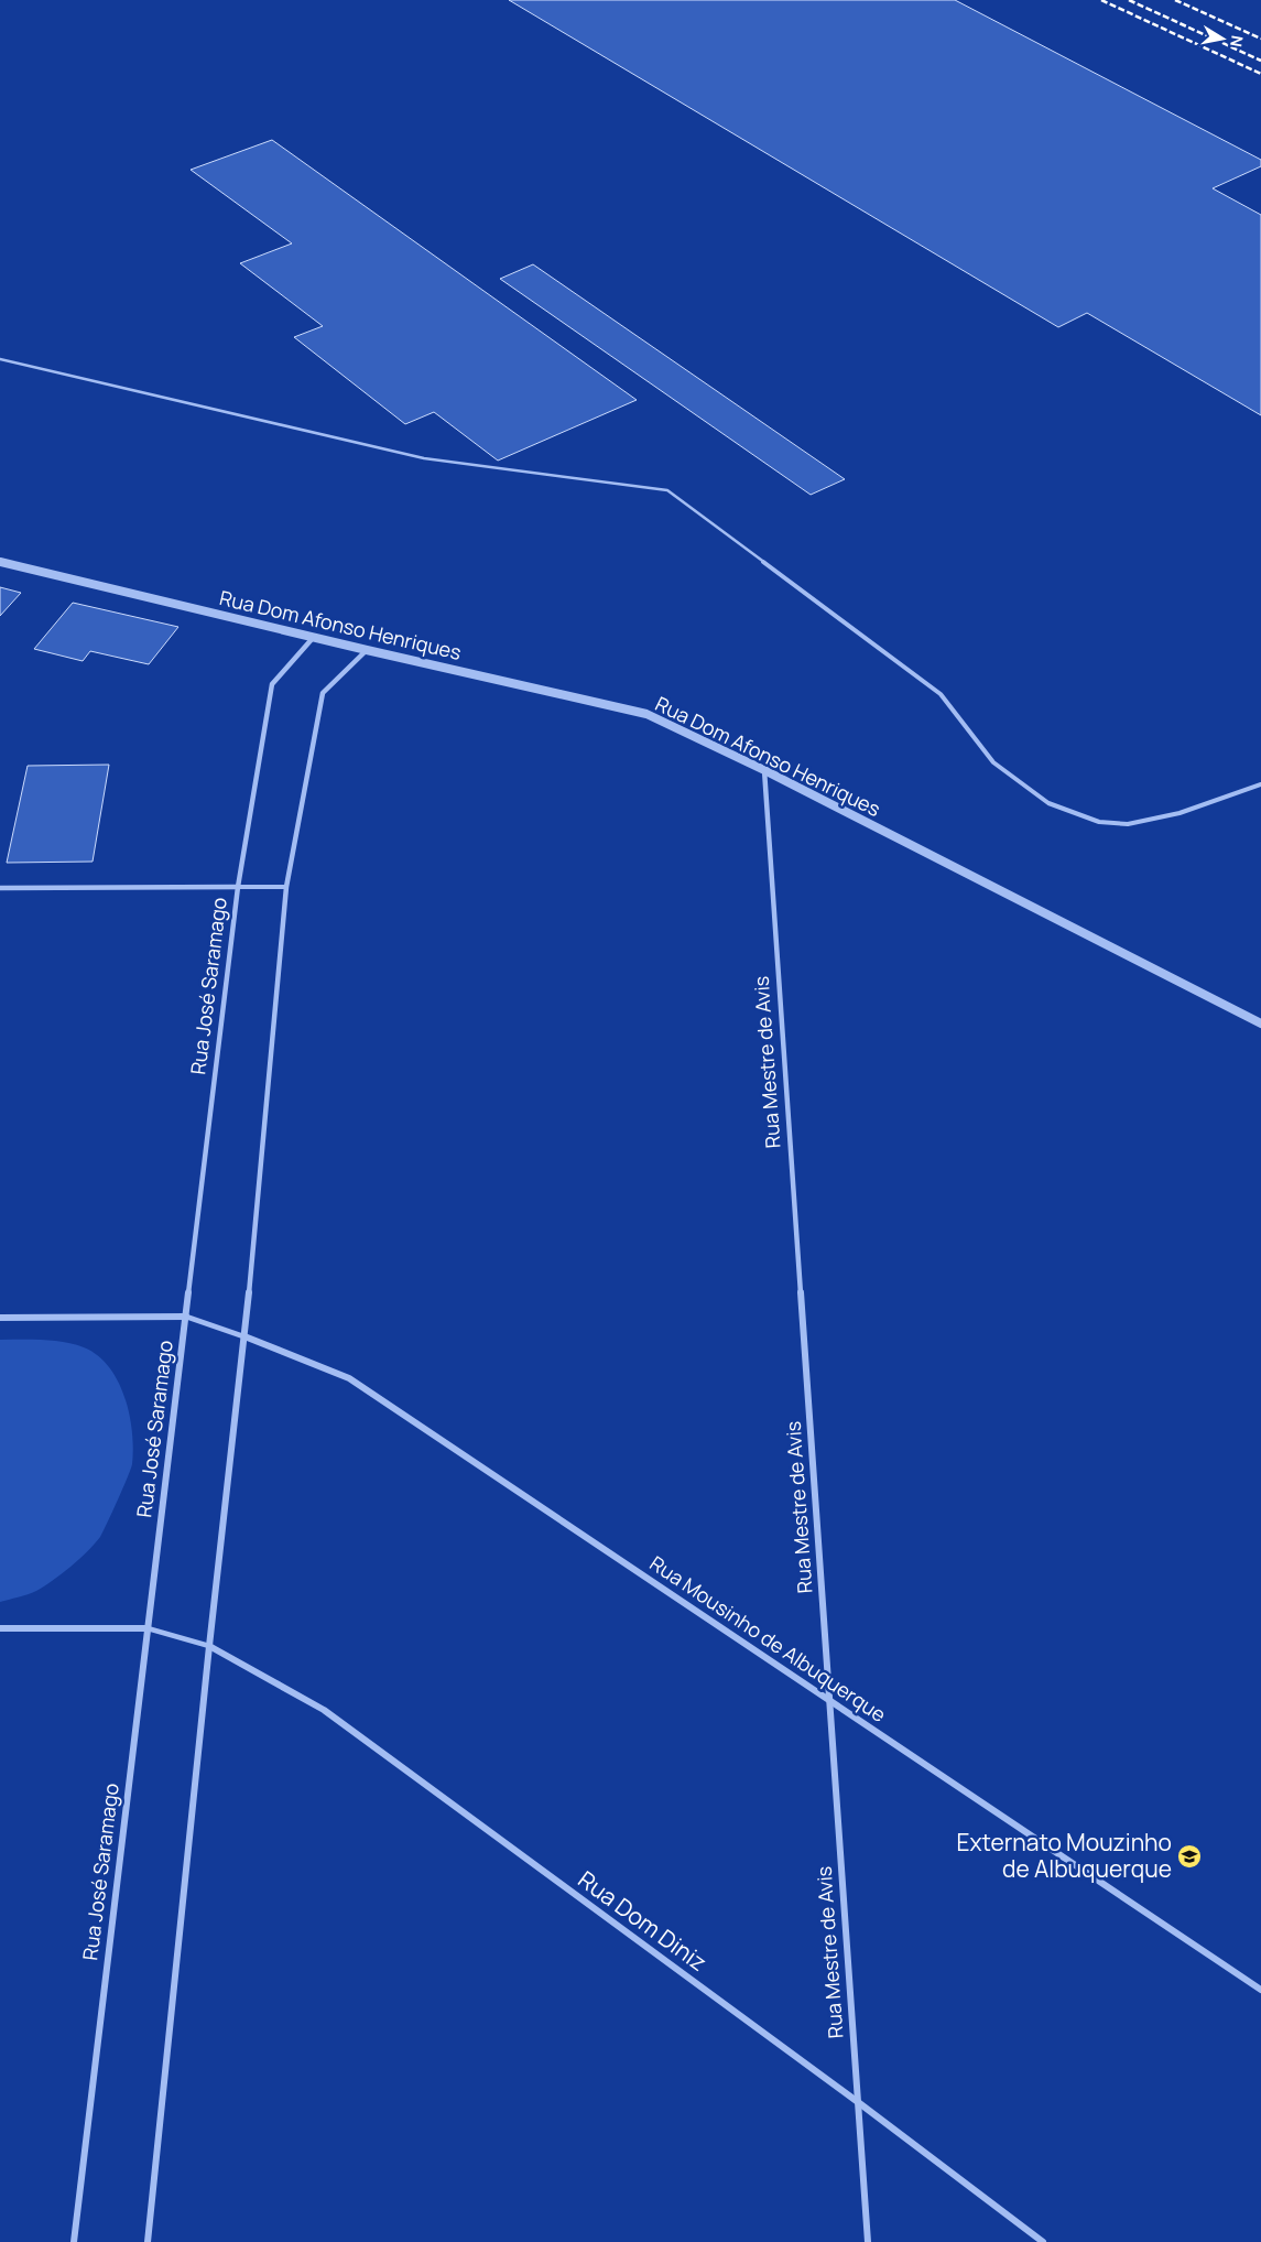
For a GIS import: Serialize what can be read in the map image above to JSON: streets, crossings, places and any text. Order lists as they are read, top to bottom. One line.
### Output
{"streets":{"street":["Rua Dom Afonso Henriques","Rua José Saramago","Rua Mestre de Avis","Rua Mousinho de Albuquerque","Rua Dom Diniz"]},"crossings":[["Rua Dom Afonso Henriques","Rua José Saramago"],["Rua Dom Afonso Henriques","Rua Mestre de Avis"],["Rua Mestre de Avis","Rua Mousinho de Albuquerque"],["Rua Mestre de Avis","Rua Dom Diniz"]],"places":{"school or university":["Externato Mouzinho de Albuquerque"]},"north":"right"}
